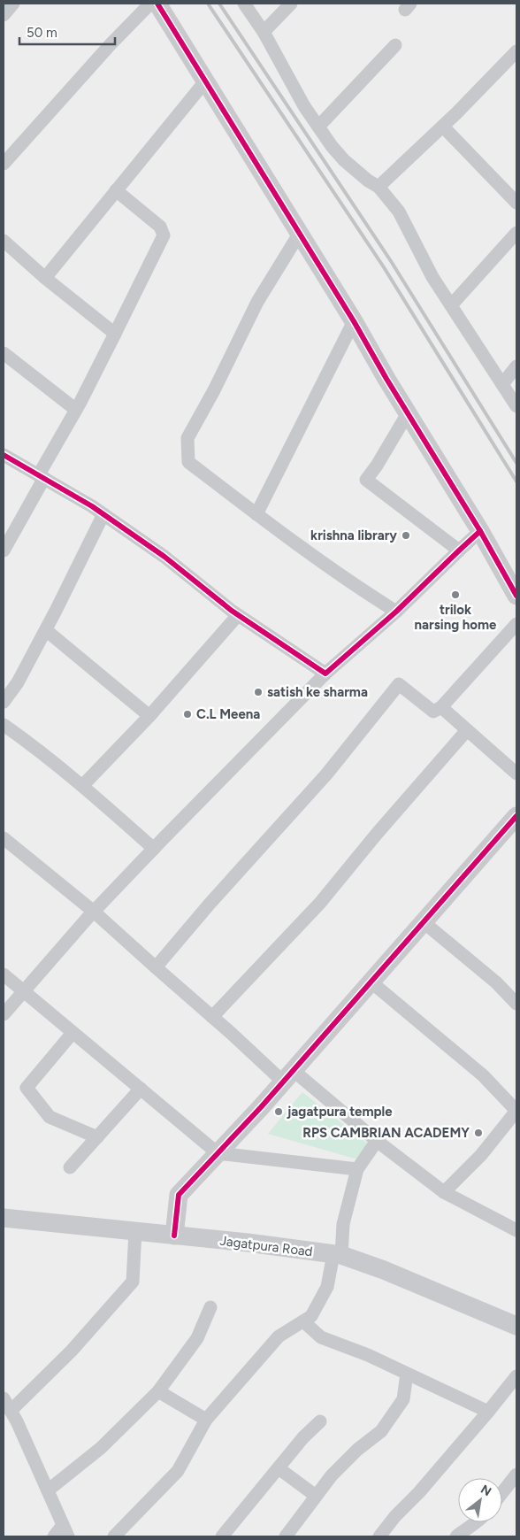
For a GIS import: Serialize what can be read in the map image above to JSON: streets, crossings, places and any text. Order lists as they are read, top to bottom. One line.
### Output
{"streets":{"street":["Jagatpura Road"]},"places":["krishna library","trilok narsing home","satish ke sharma","C.L Meena","jagatpura temple","RPS CAMBRIAN ACADEMY"],"scale_bar":"50 m","north":"top right"}
